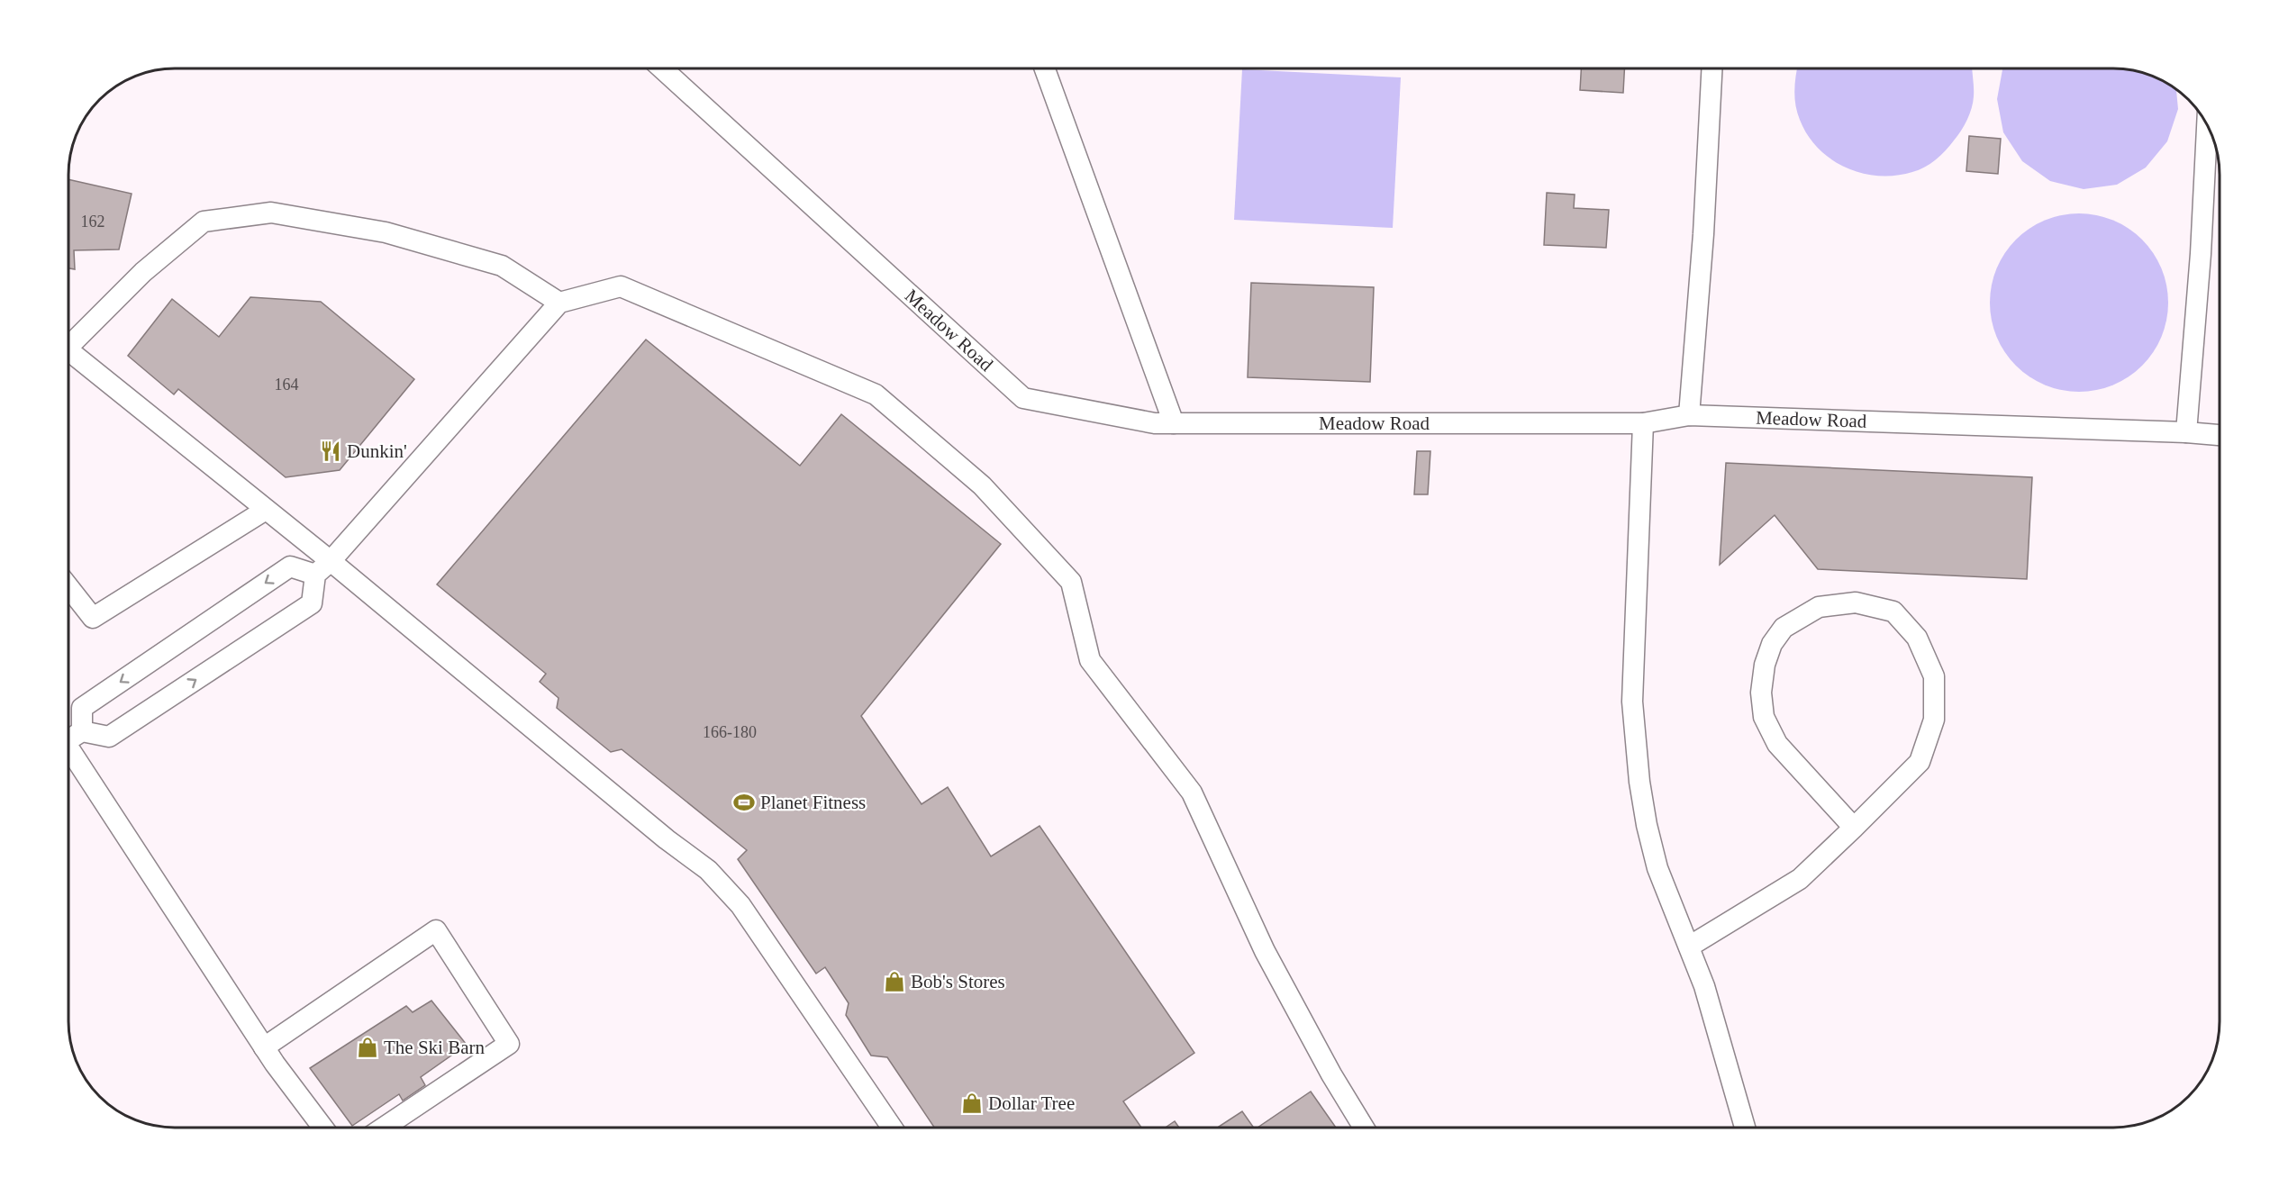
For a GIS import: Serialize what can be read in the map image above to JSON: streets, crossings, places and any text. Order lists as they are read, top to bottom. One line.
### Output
{"streets":{"lane":["Meadow Road"]},"places":{"restaurant":["Dunkin'"],"sports":["Planet Fitness"],"shop":["Bob's Stores","The Ski Barn","Dollar Tree"]},"house_numbers":["162","164","166-180"]}
